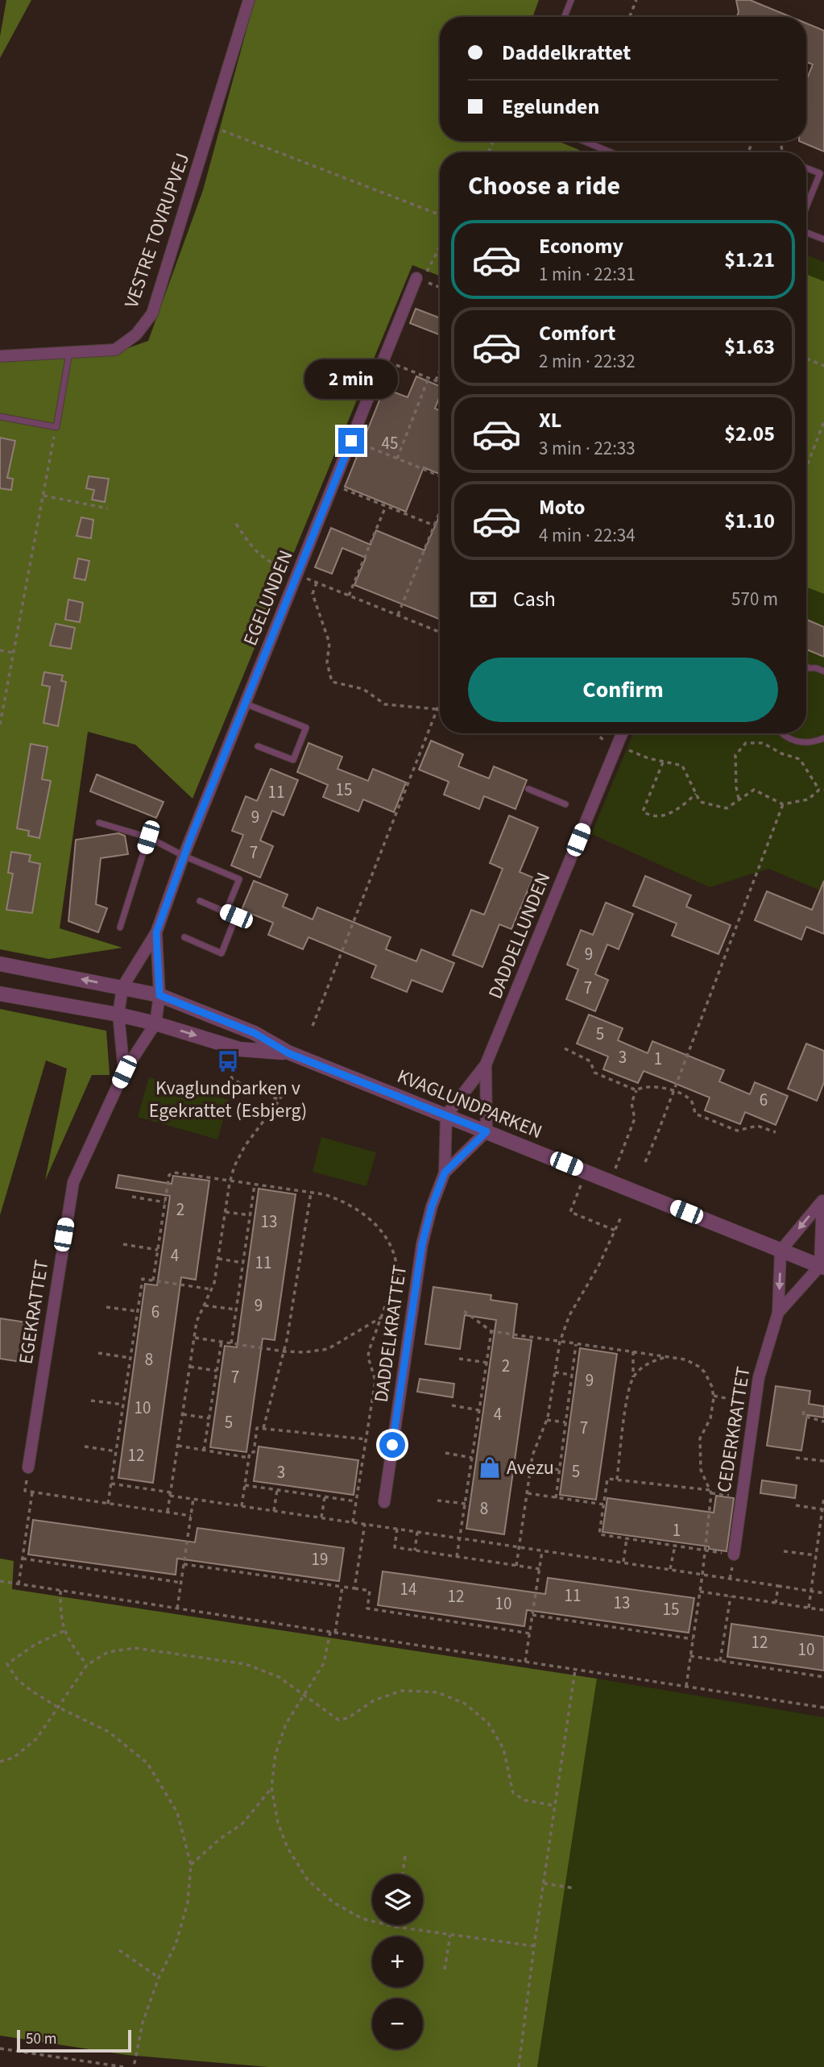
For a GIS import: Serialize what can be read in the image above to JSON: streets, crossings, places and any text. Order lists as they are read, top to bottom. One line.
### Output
{"streets":{"street":["VESTRE TOVRUPVEJ","EGELUNDEN","DADDELLUNDEN","KVAGLUNDPARKEN","EGEKRATTET","DADDELKRATTET","CEDERKRATTET"]},"crossings":[["EGELUNDEN","KVAGLUNDPARKEN"],["EGELUNDEN","EGEKRATTET"],["DADDELLUNDEN","KVAGLUNDPARKEN"],["DADDELLUNDEN","DADDELKRATTET"],["KVAGLUNDPARKEN","EGEKRATTET"],["KVAGLUNDPARKEN","DADDELKRATTET"],["KVAGLUNDPARKEN","CEDERKRATTET"]],"places":{"bus stop":["Kvaglundparken v Egekrattet (Esbjerg)"],"shop":["Avezu"]},"house_numbers":["45","15","11","9","7","9","7","5","3","1","6","2","13","4","11","9","6","8","2","7","9","10","4","5","7","12","5","3","8","1","19","14","11","12","13","10","15","12","10"],"scale_bar":"50 m","page":{"banner":["Daddelkrattet","Egelunden"],"heading":"Choose a ride","list":[{"name":"Economy","note":"1 min · 22:31","value":"$1.21"},{"name":"Comfort","note":"2 min · 22:32","value":"$1.63"},{"name":"XL","note":"3 min · 22:33","value":"$2.05"},{"name":"Moto","note":"4 min · 22:34","value":"$1.10"}],"bubble":"2 min","pay":["Cash","570 m"],"buttons":"Confirm","map_buttons":["+","−"],"scale":"50 m"}}
